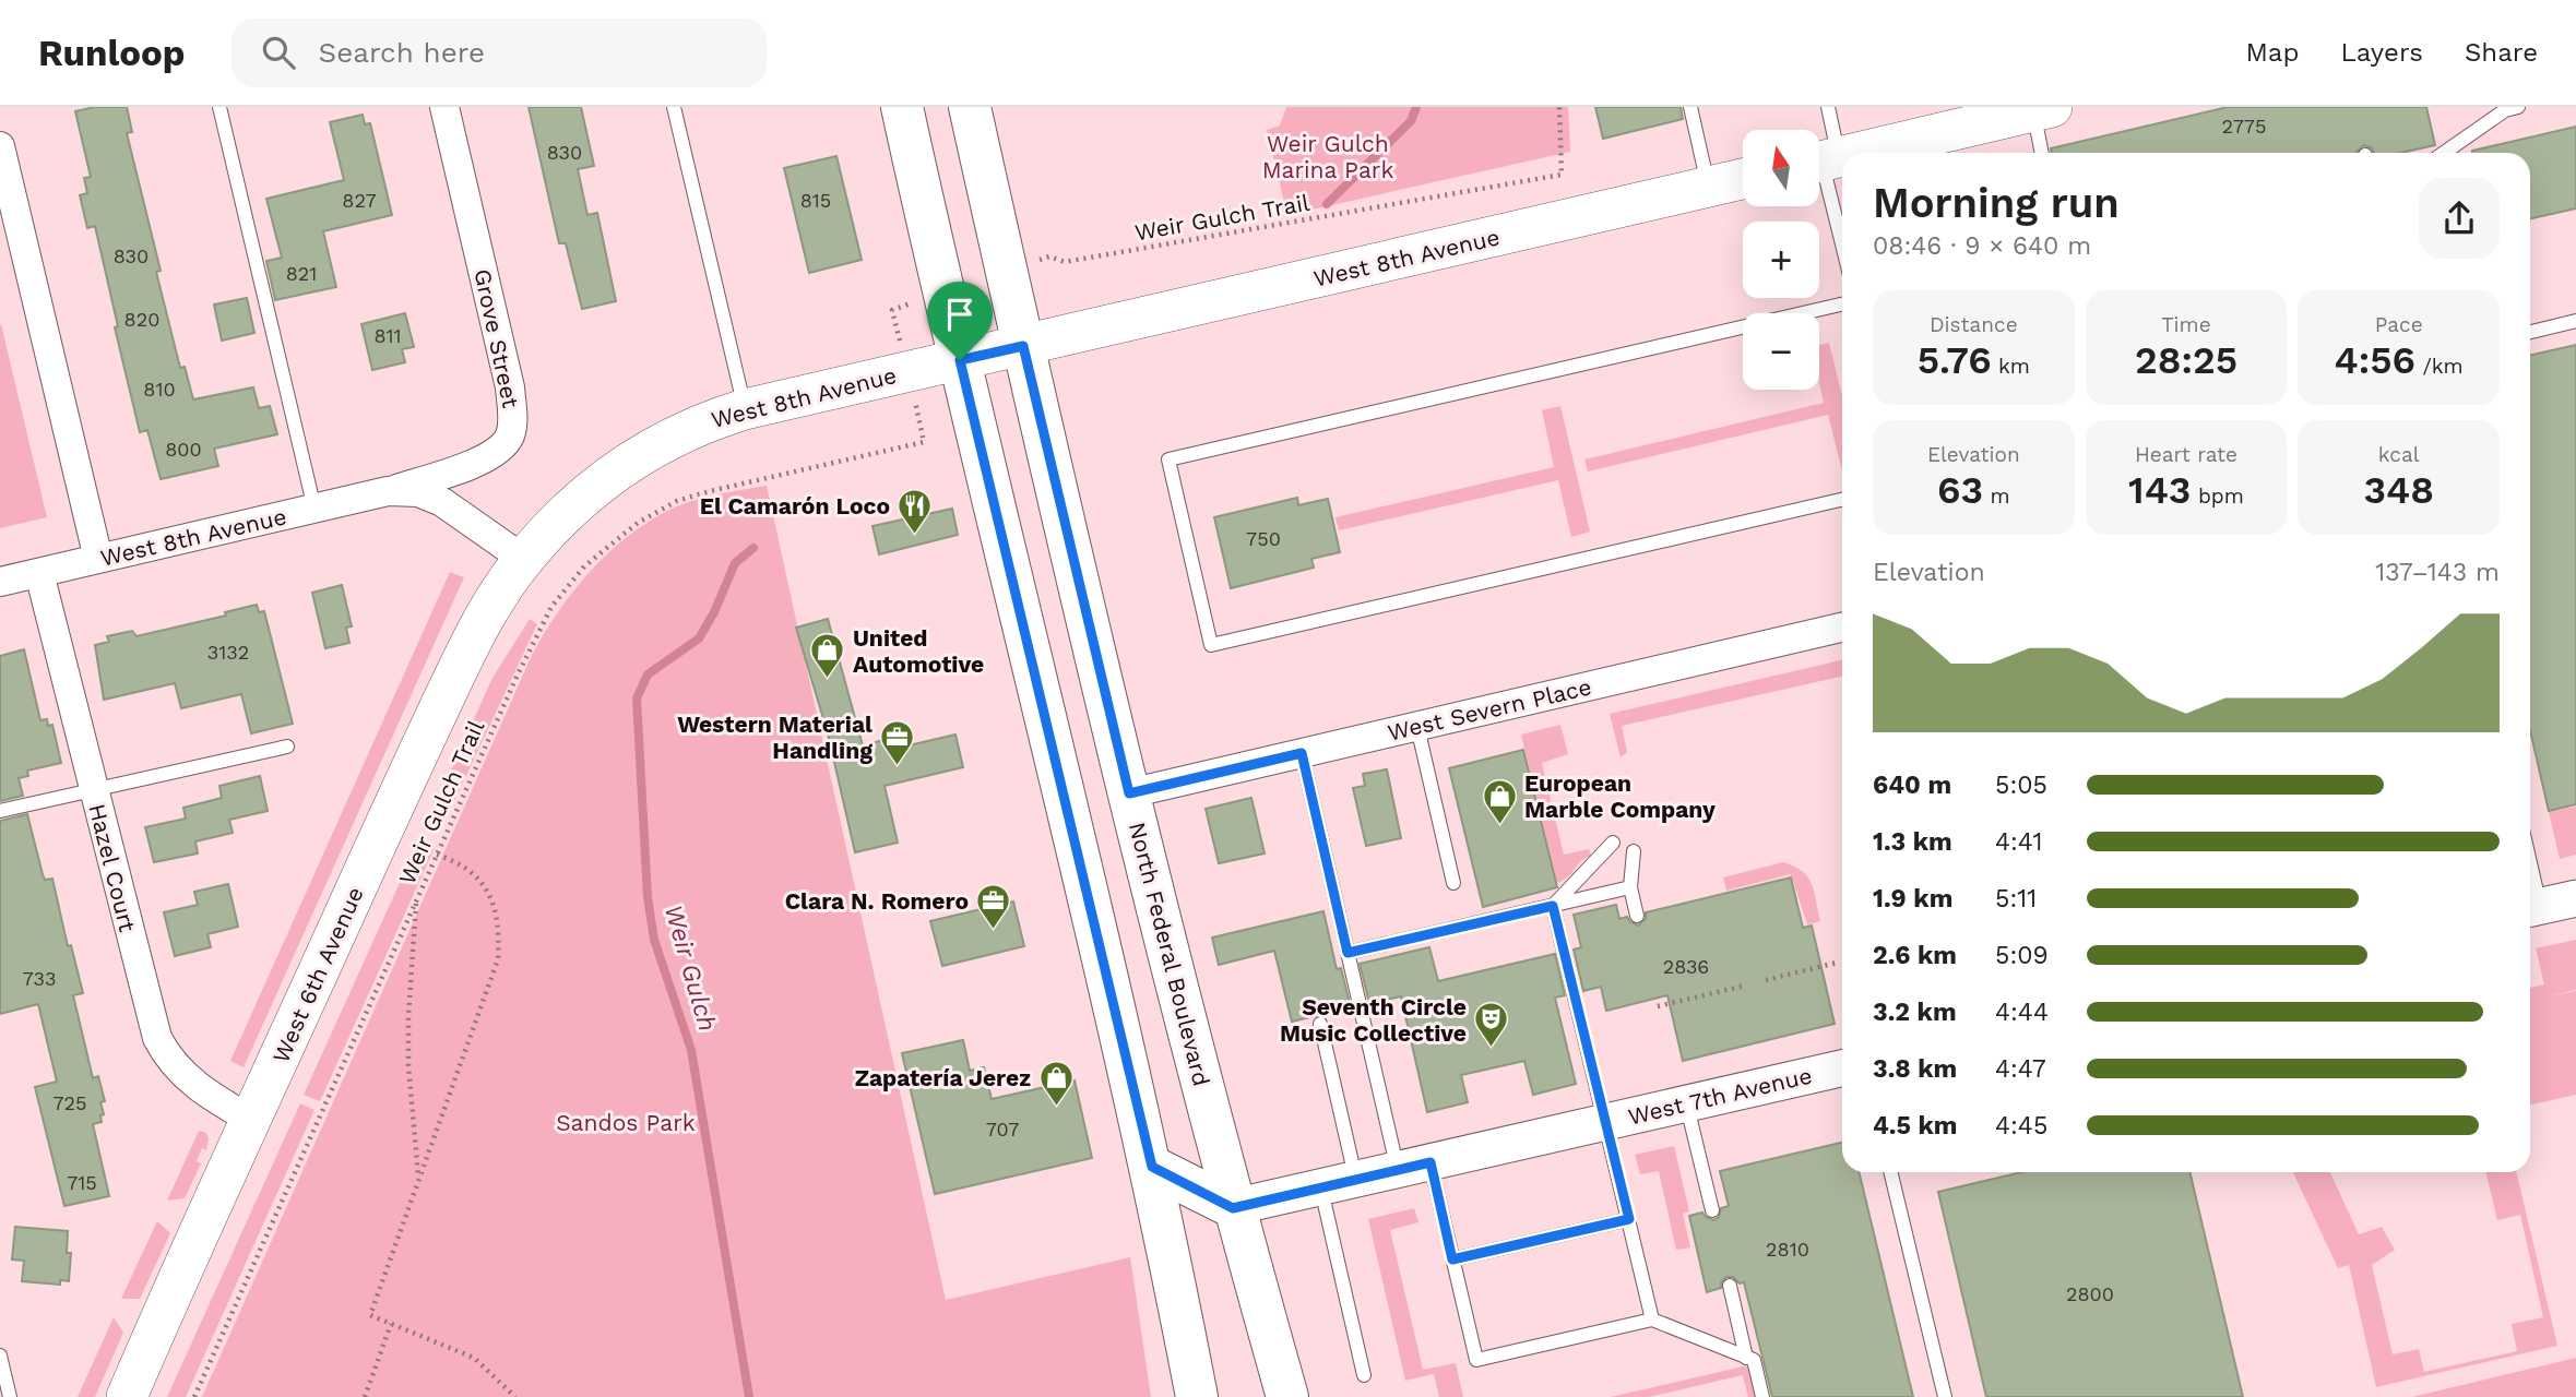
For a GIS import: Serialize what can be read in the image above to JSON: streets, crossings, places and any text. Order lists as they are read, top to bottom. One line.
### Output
{"streets":{"main road":["West 8th Avenue","North Federal Boulevard","West 6th Avenue"],"street":["Grove Street","West Severn Place","Hazel Court","West 7th Avenue"],"path":["Weir Gulch Trail"]},"crossings":[["West 8th Avenue","Grove Street"],["West 8th Avenue","Hazel Court"],["West 8th Avenue","North Federal Boulevard"],["West 8th Avenue","West 6th Avenue"],["West Severn Place","North Federal Boulevard"],["Hazel Court","West 6th Avenue"],["North Federal Boulevard","West 7th Avenue"]],"water":["Weir Gulch"],"parks":["Weir Gulch Marina Park","Sandos Park"],"places":{"restaurant":["El Camarón Loco"],"shop":["United Automotive","European Marble Company","Zapatería Jerez"],"office":["Western Material Handling","Clara N. Romero"],"theatre":["Seventh Circle Music Collective"]},"house_numbers":["2775","830","827","815","830","821","820","811","810","800","750","3132","2836","733","725","707","715","2810","2800"],"north":"top","page":{"header":"Runloop","search":"Search here","nav":["Map","Layers","Share"],"map_buttons":["+","−"],"heading":["Morning run","08:46 · 9 × 640 m"],"stats":[["Distance","5.76 km"],["Time","28:25"],["Pace","4:56 /km"],["Elevation","63 m"],["Heart rate","143 bpm"],["kcal","348"]],"chart":["Elevation","137–143 m"],"list":[{"name":"640 m","note":"5:05"},{"name":"1.3 km","note":"4:41"},{"name":"1.9 km","note":"5:11"},{"name":"2.6 km","note":"5:09"},{"name":"3.2 km","note":"4:44"},{"name":"3.8 km","note":"4:47"},{"name":"4.5 km","note":"4:45"}]}}
